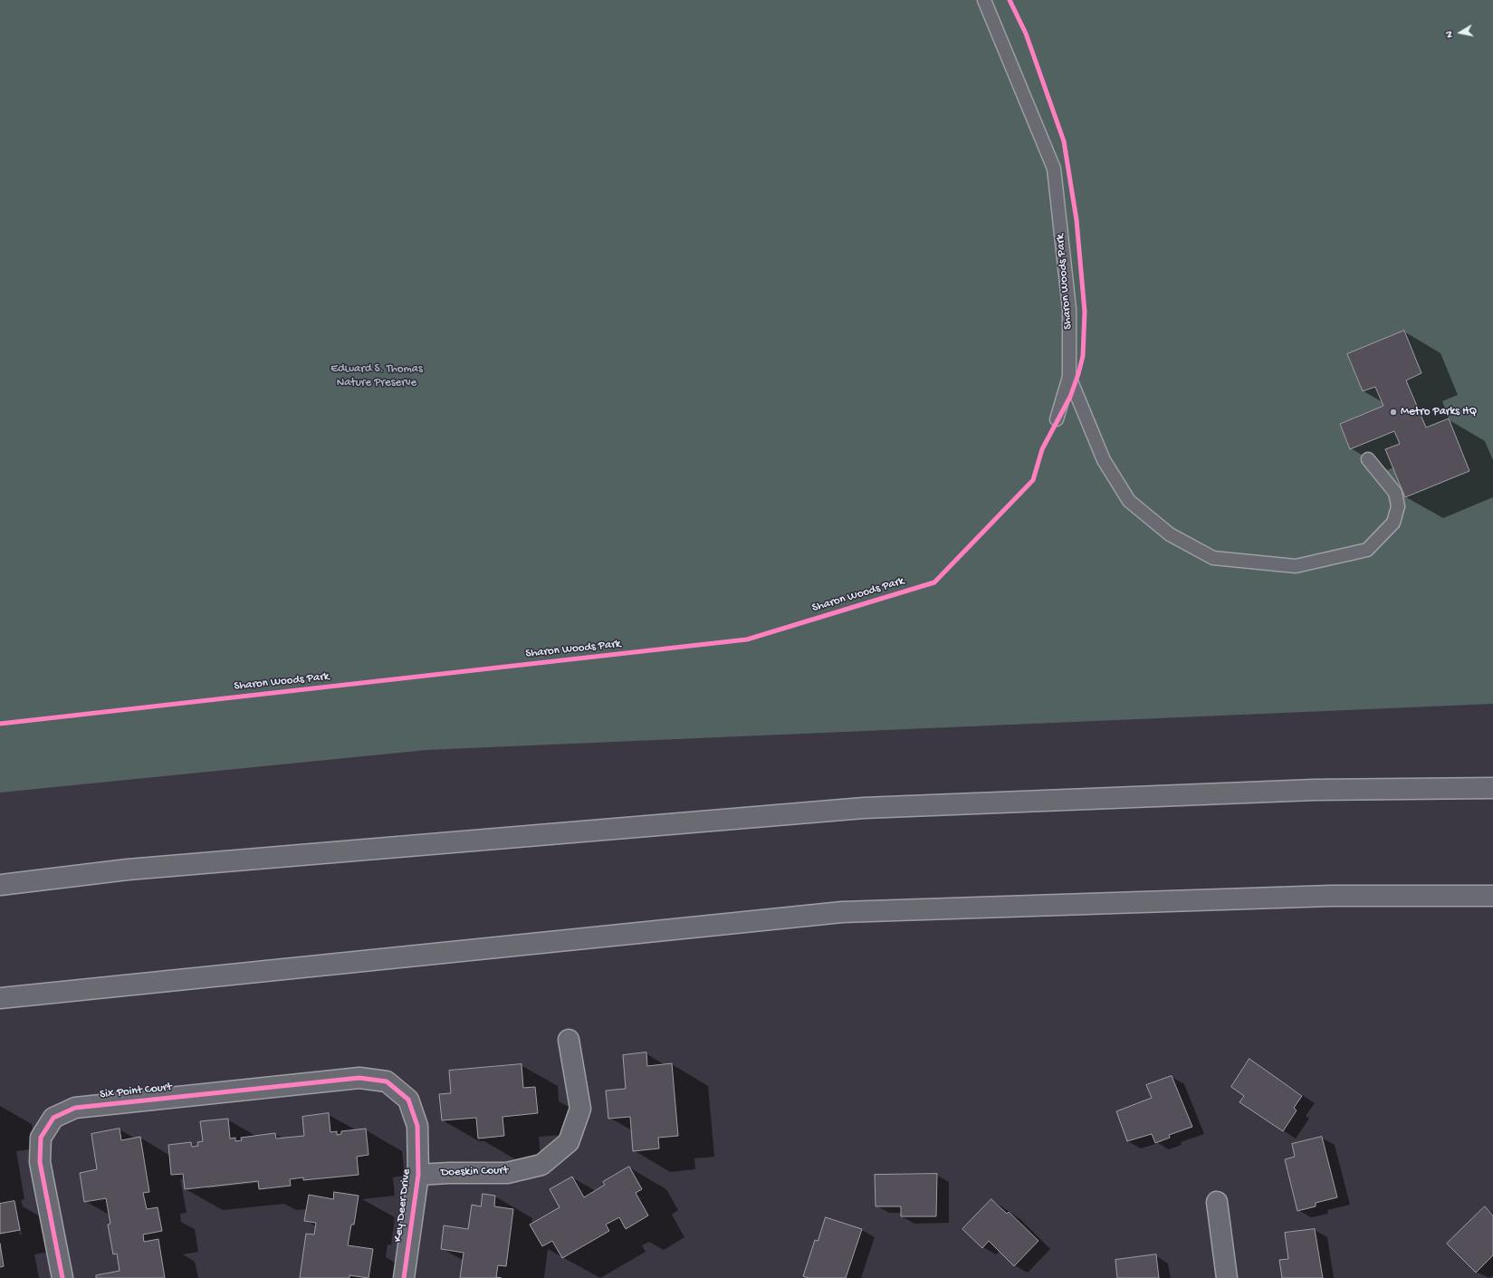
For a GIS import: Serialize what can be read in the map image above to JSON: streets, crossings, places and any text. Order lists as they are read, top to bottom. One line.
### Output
{"streets":{"main road":["Six Point Court","Doeskin Court","Key Deer Drive"],"lane":["Sharon Woods Park"]},"crossings":[["Six Point Court","Key Deer Drive"],["Doeskin Court","Key Deer Drive"]],"parks":["Edward S. Thomas Nature Preserve"],"places":["Metro Parks HQ"],"north":"left"}
